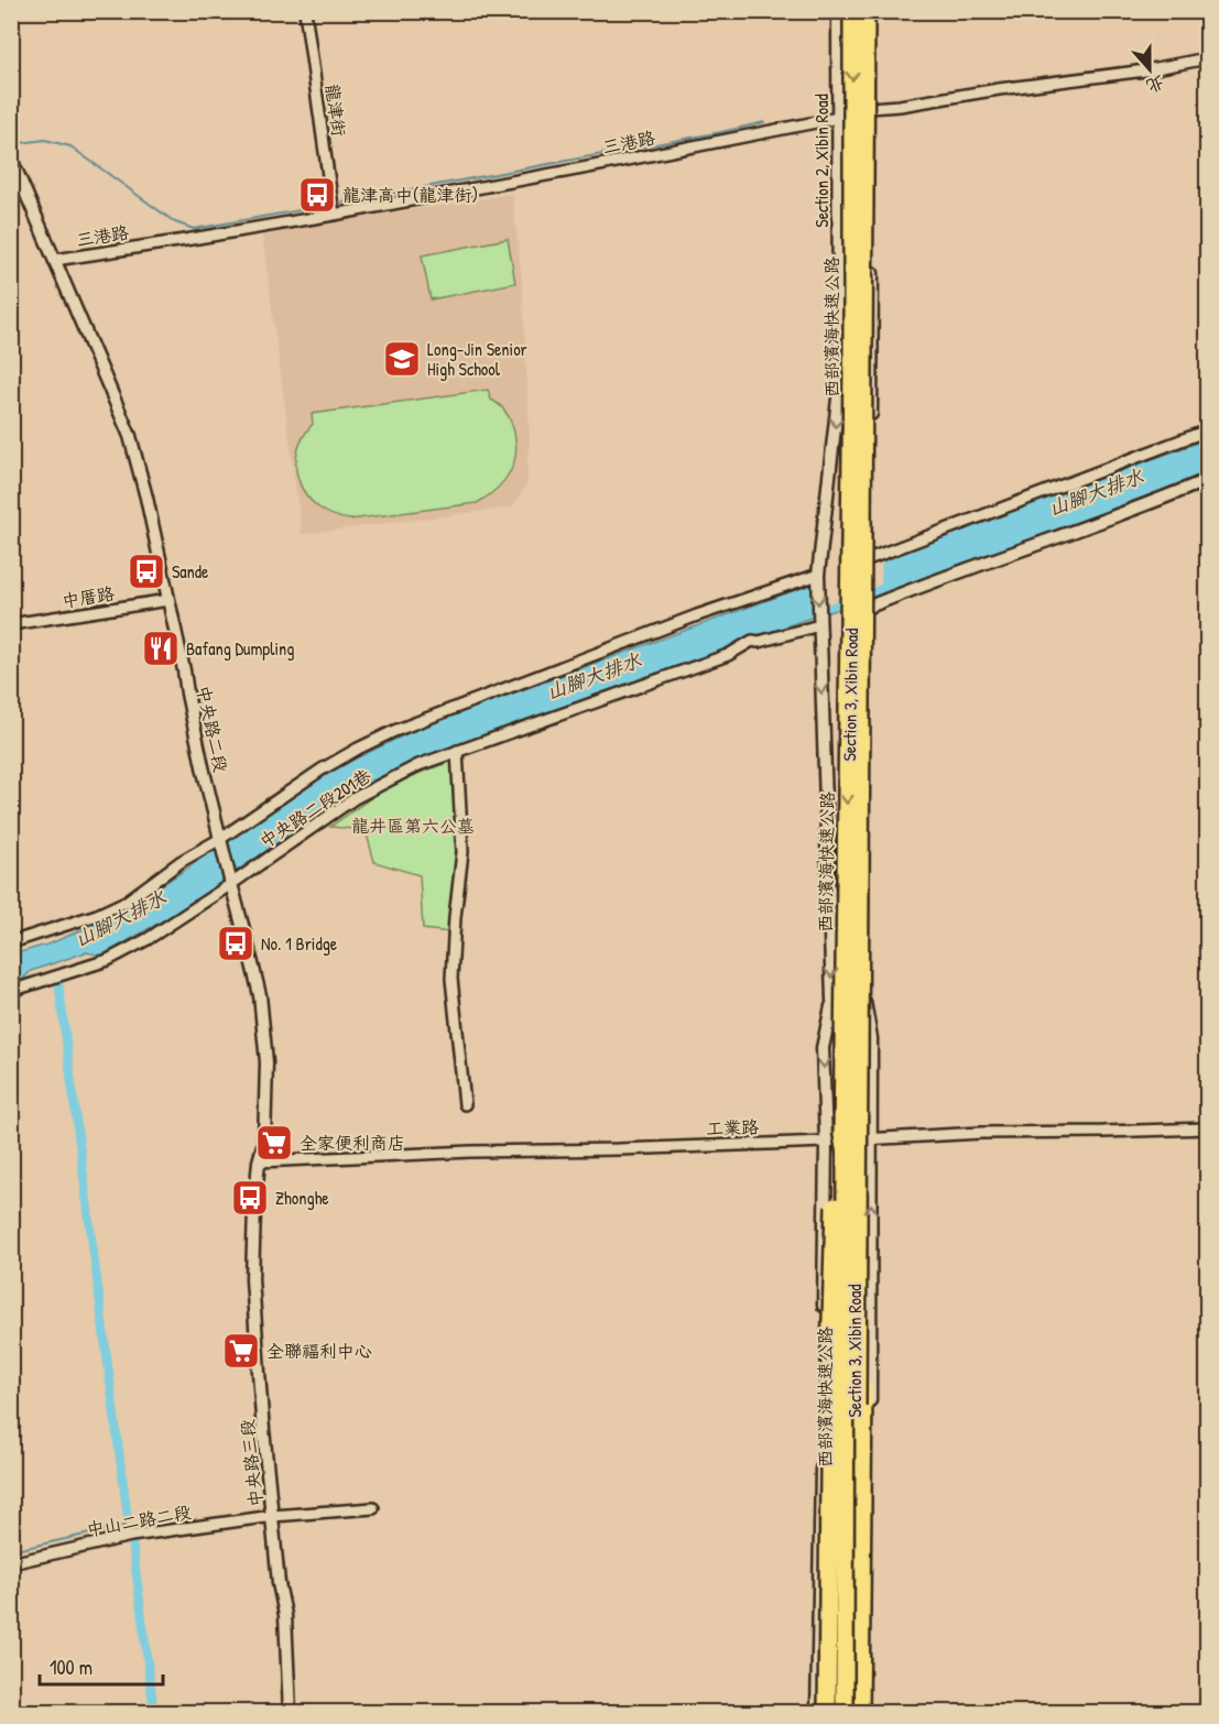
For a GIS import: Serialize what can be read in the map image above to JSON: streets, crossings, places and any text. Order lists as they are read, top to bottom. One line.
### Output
{"streets":{"highway":["西部濱海快速公路"],"street":["龍津街","三港路","Section 2, Xibin Road","中厝路","Section 3, Xibin Road","中央路二段","中央路二段201巷","工業路","中央路三段","中山二路二段"]},"crossings":[["龍津街","三港路"],["三港路","Section 2, Xibin Road"],["三港路","中央路二段"],["Section 2, Xibin Road","Section 3, Xibin Road"],["Section 2, Xibin Road","中央路二段201巷"],["西部濱海快速公路","Section 3, Xibin Road"],["西部濱海快速公路","工業路"],["中厝路","中央路二段"],["Section 3, Xibin Road","中央路二段201巷"],["Section 3, Xibin Road","工業路"],["中央路二段","中央路二段201巷"],["中央路二段","工業路"],["中央路二段","中央路三段"],["中央路三段","中山二路二段"]],"water":["山腳大排水"],"parks":["龍井區第六公墓"],"places":{"bus stop":["龍津高中(龍津街)","Sande","No. 1 Bridge","Zhonghe"],"school or university":["Long-Jin Senior High School"],"restaurant":["Bafang Dumpling"],"supermarket":["全家便利商店","全聯福利中心"]},"scale_bar":"100 m","north":"bottom"}
